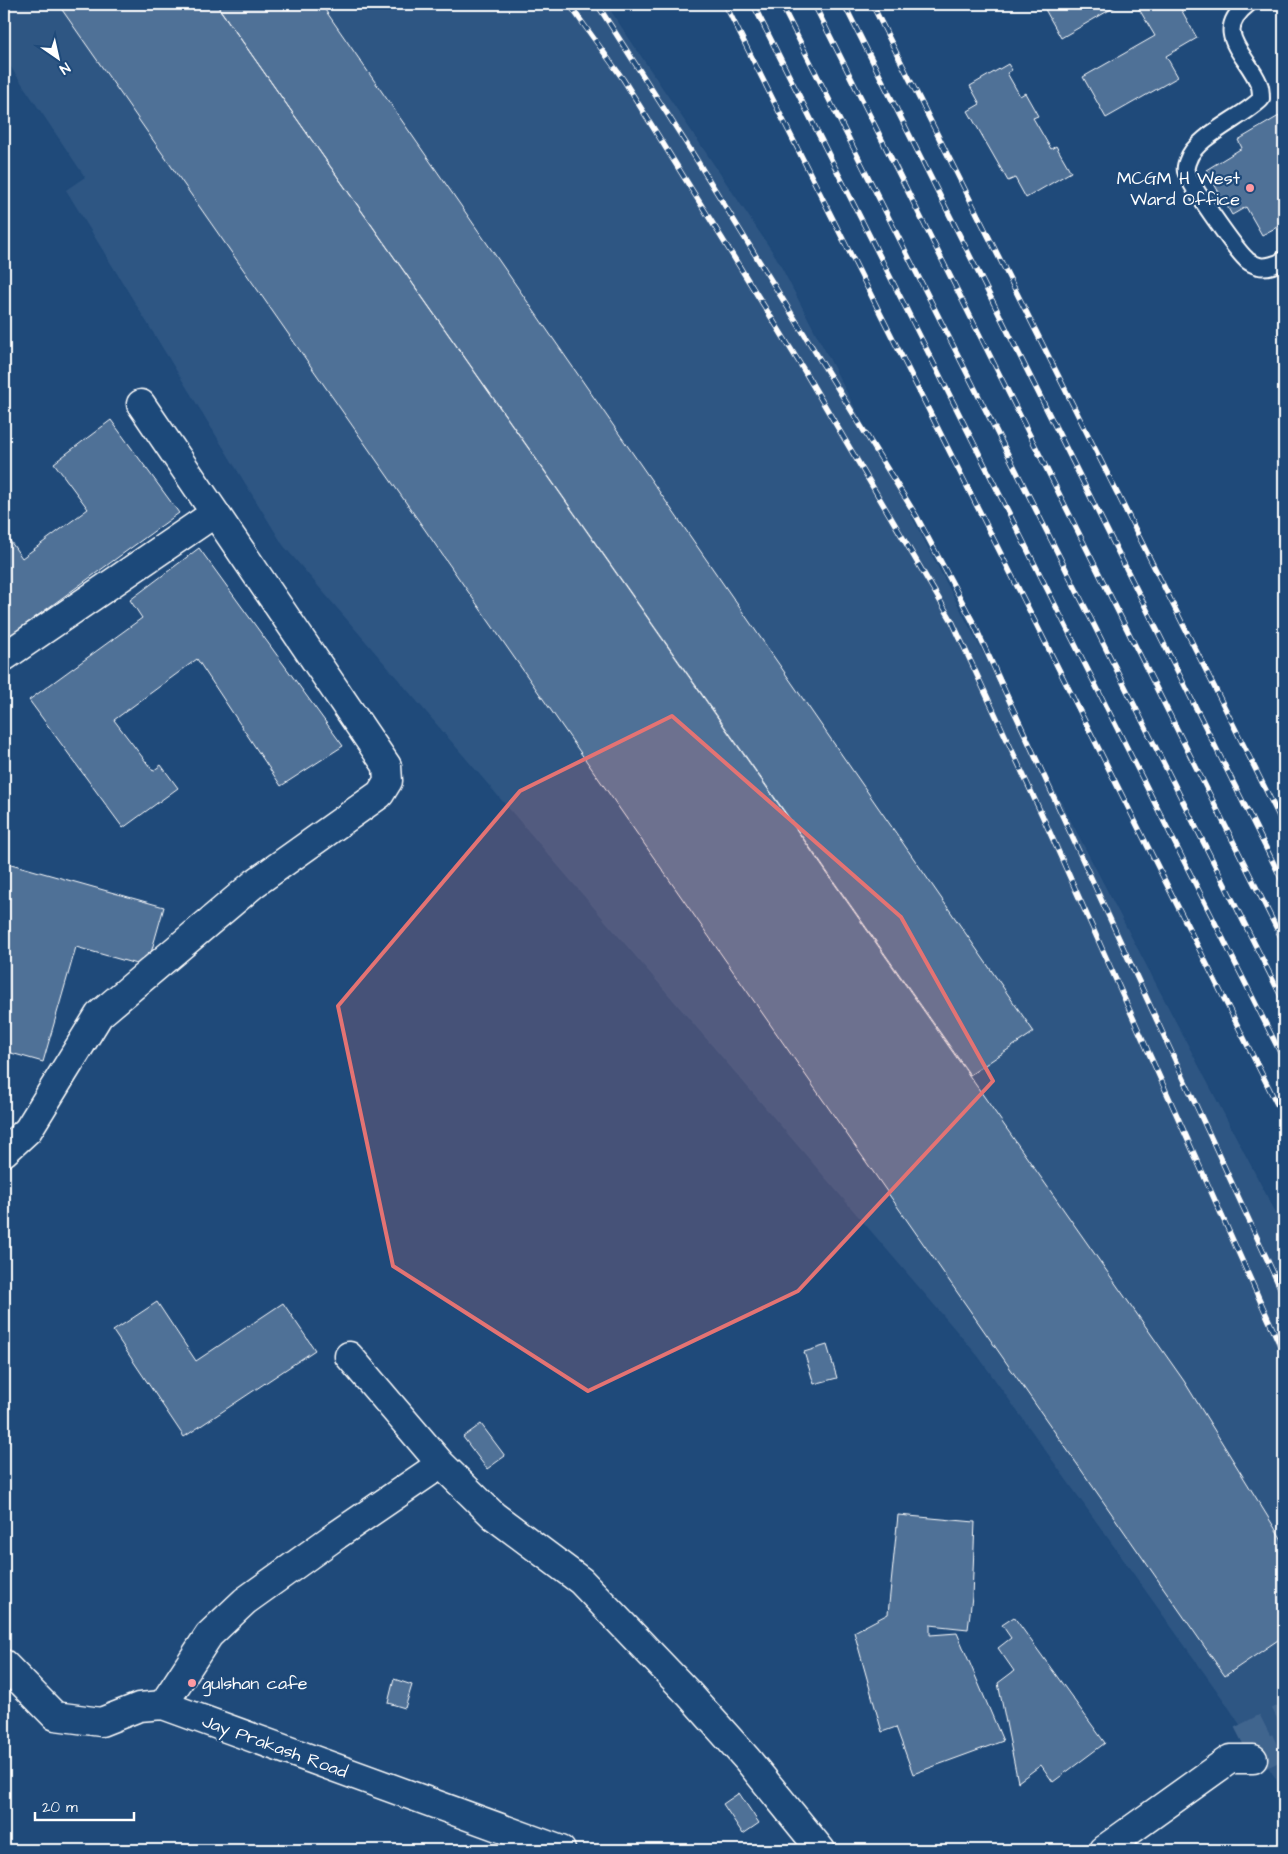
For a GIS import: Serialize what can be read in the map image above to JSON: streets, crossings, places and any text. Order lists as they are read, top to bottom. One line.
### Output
{"streets":{"street":["Jay Prakash Road"]},"places":["MCGM H West Ward Office","gulshan cafe"],"scale_bar":"20 m","north":"bottom right"}
